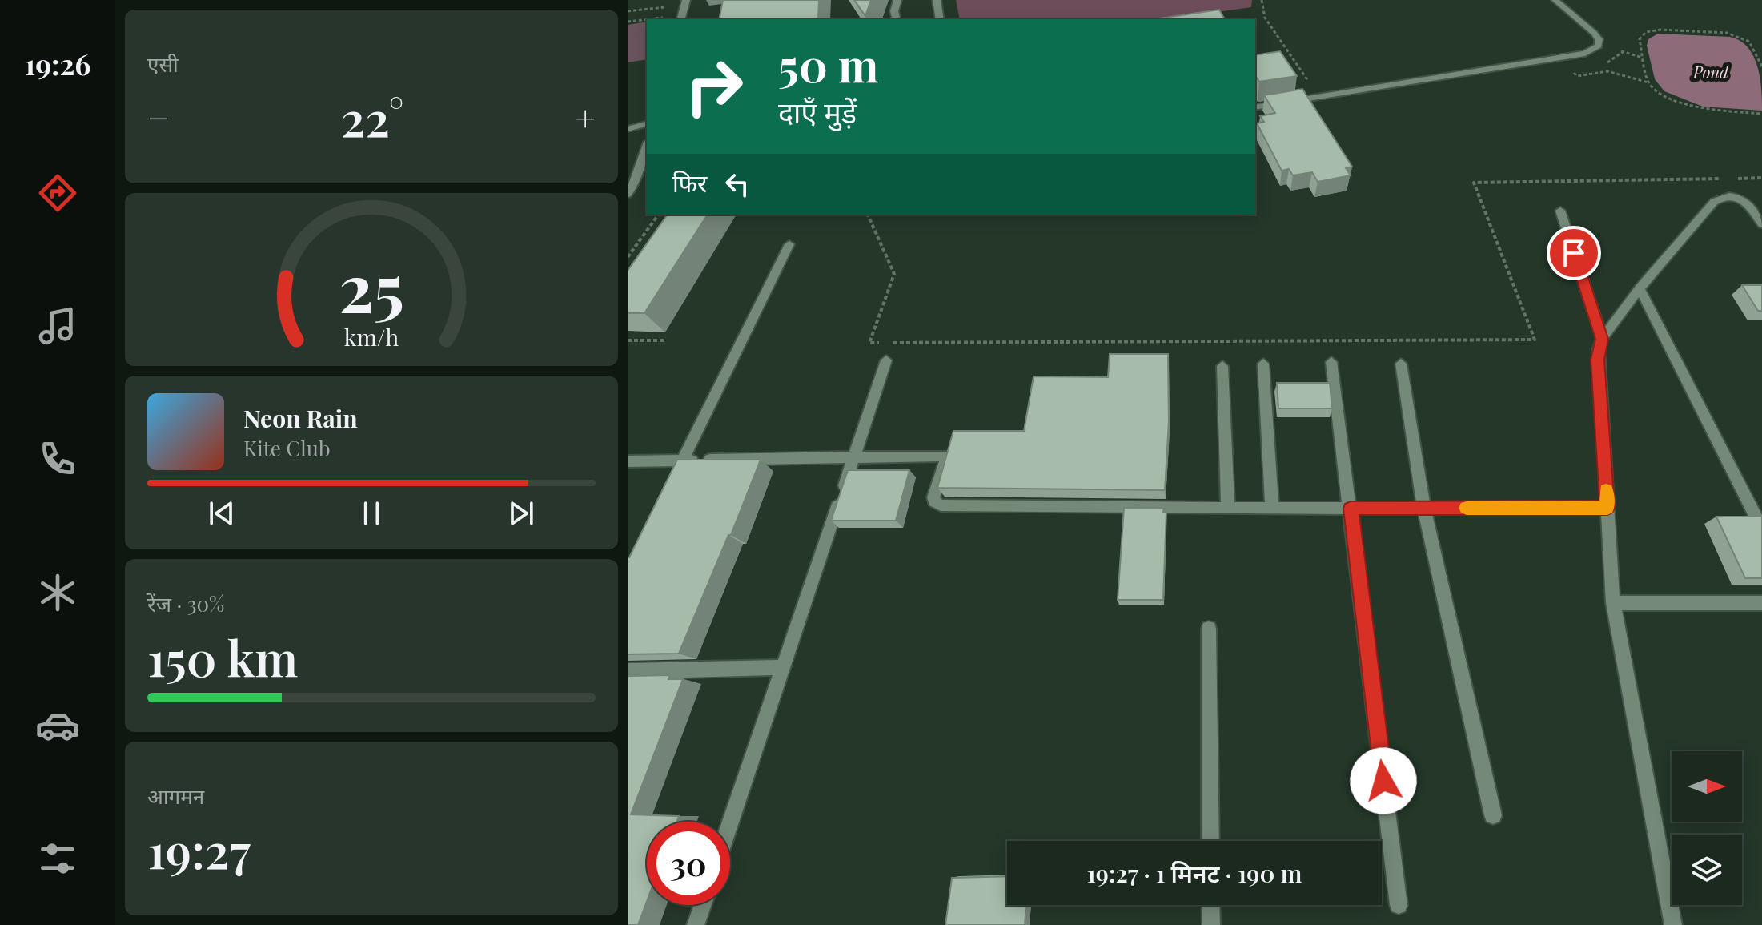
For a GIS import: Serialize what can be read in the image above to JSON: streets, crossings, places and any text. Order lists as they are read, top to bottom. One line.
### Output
{"water":["Pond"],"north":"right","page":{"tabs":"19:26","tile":["एसी",["रेंज · 30%","150 km"],["आगमन","19:27"]],"turn":["50 m","दाएँ मुड़ें"],"heat":["−","22°","+"],"then":"फिर","song":["Neon Rain","Kite Club"],"limit":"30","trip":"19:27 · 1 मिनट · 190 m","gauge":["25","km/h"]}}
